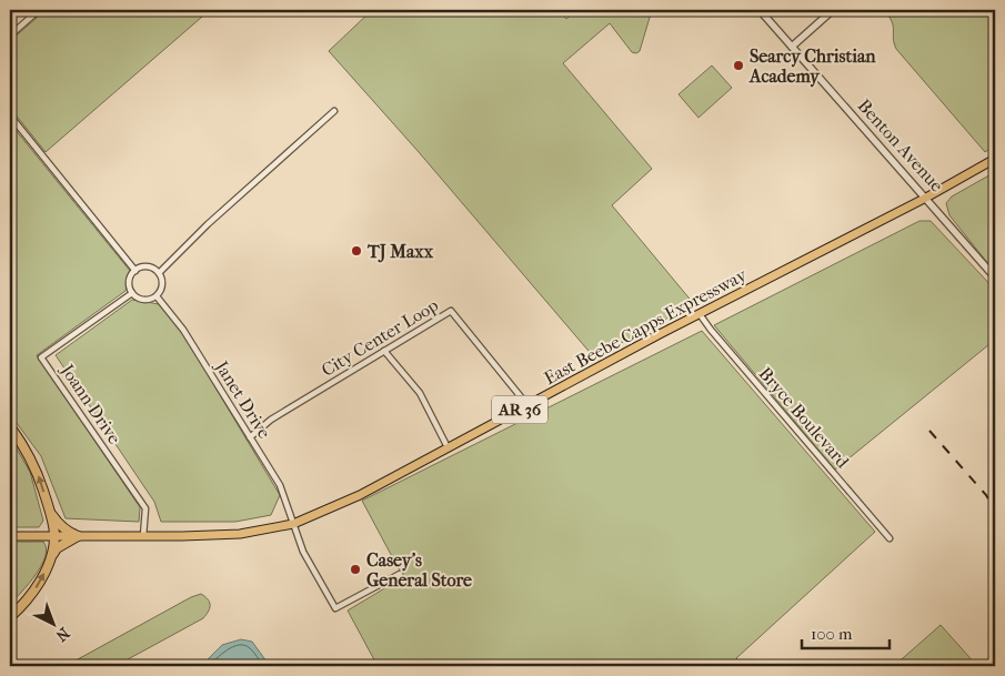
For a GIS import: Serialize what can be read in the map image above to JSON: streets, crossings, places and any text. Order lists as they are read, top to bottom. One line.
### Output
{"streets":{"main road":["East Beebe Capps Expressway","AR 36"],"street":["Benton Avenue","City Center Loop","Janet Drive","Joann Drive","Bryce Boulevard"]},"crossings":[["Benton Avenue","East Beebe Capps Expressway"],["East Beebe Capps Expressway","City Center Loop"],["East Beebe Capps Expressway","Janet Drive"],["East Beebe Capps Expressway","Joann Drive"],["East Beebe Capps Expressway","Bryce Boulevard"],["City Center Loop","Janet Drive"],["Janet Drive","Joann Drive"]],"places":["Searcy Christian Academy","TJ Maxx","Casey's General Store"],"scale_bar":"100 m","north":"bottom right"}
